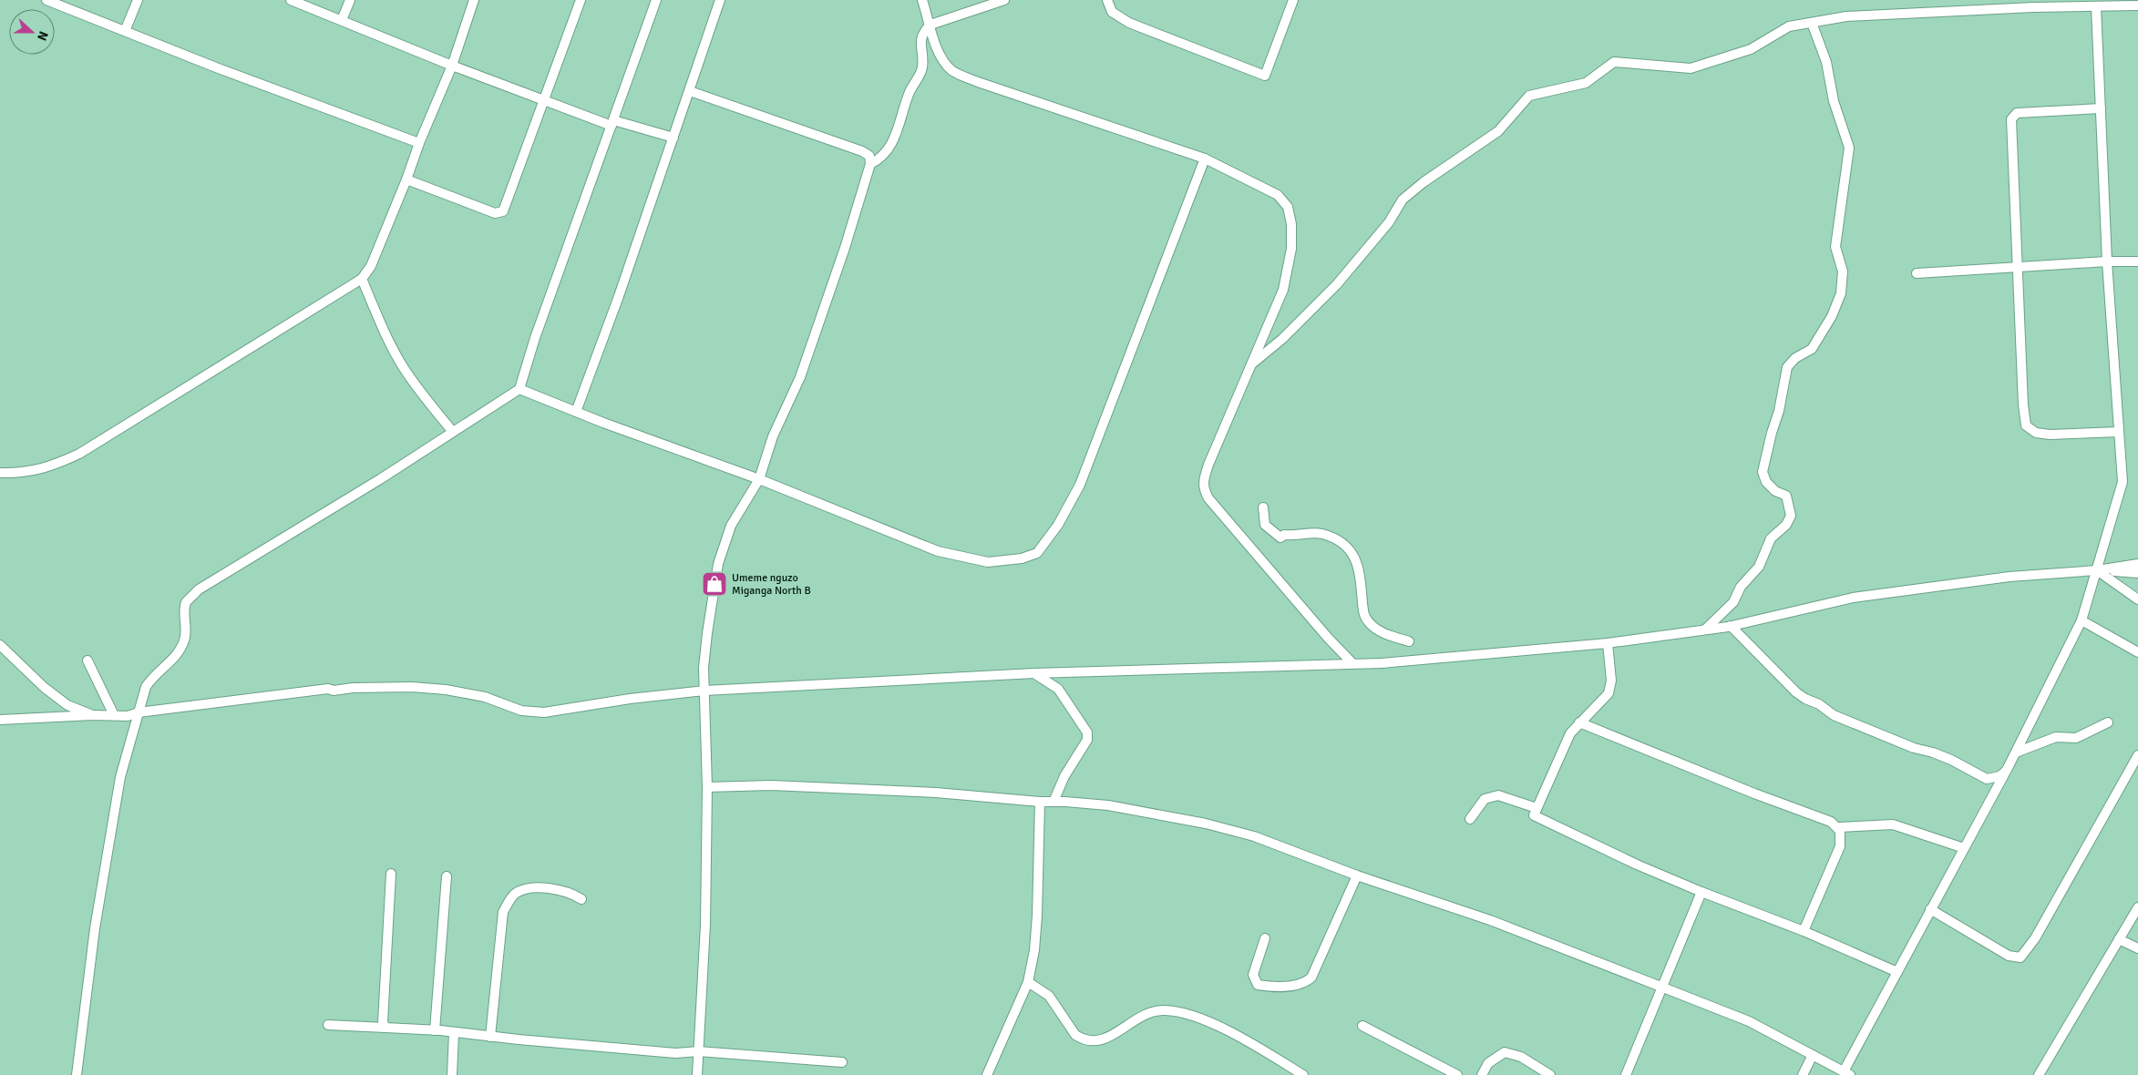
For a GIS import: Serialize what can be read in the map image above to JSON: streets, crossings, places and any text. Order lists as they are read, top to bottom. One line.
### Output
{"places":{"shop":["Umeme nguzo Miganga North B"]},"north":"right"}
